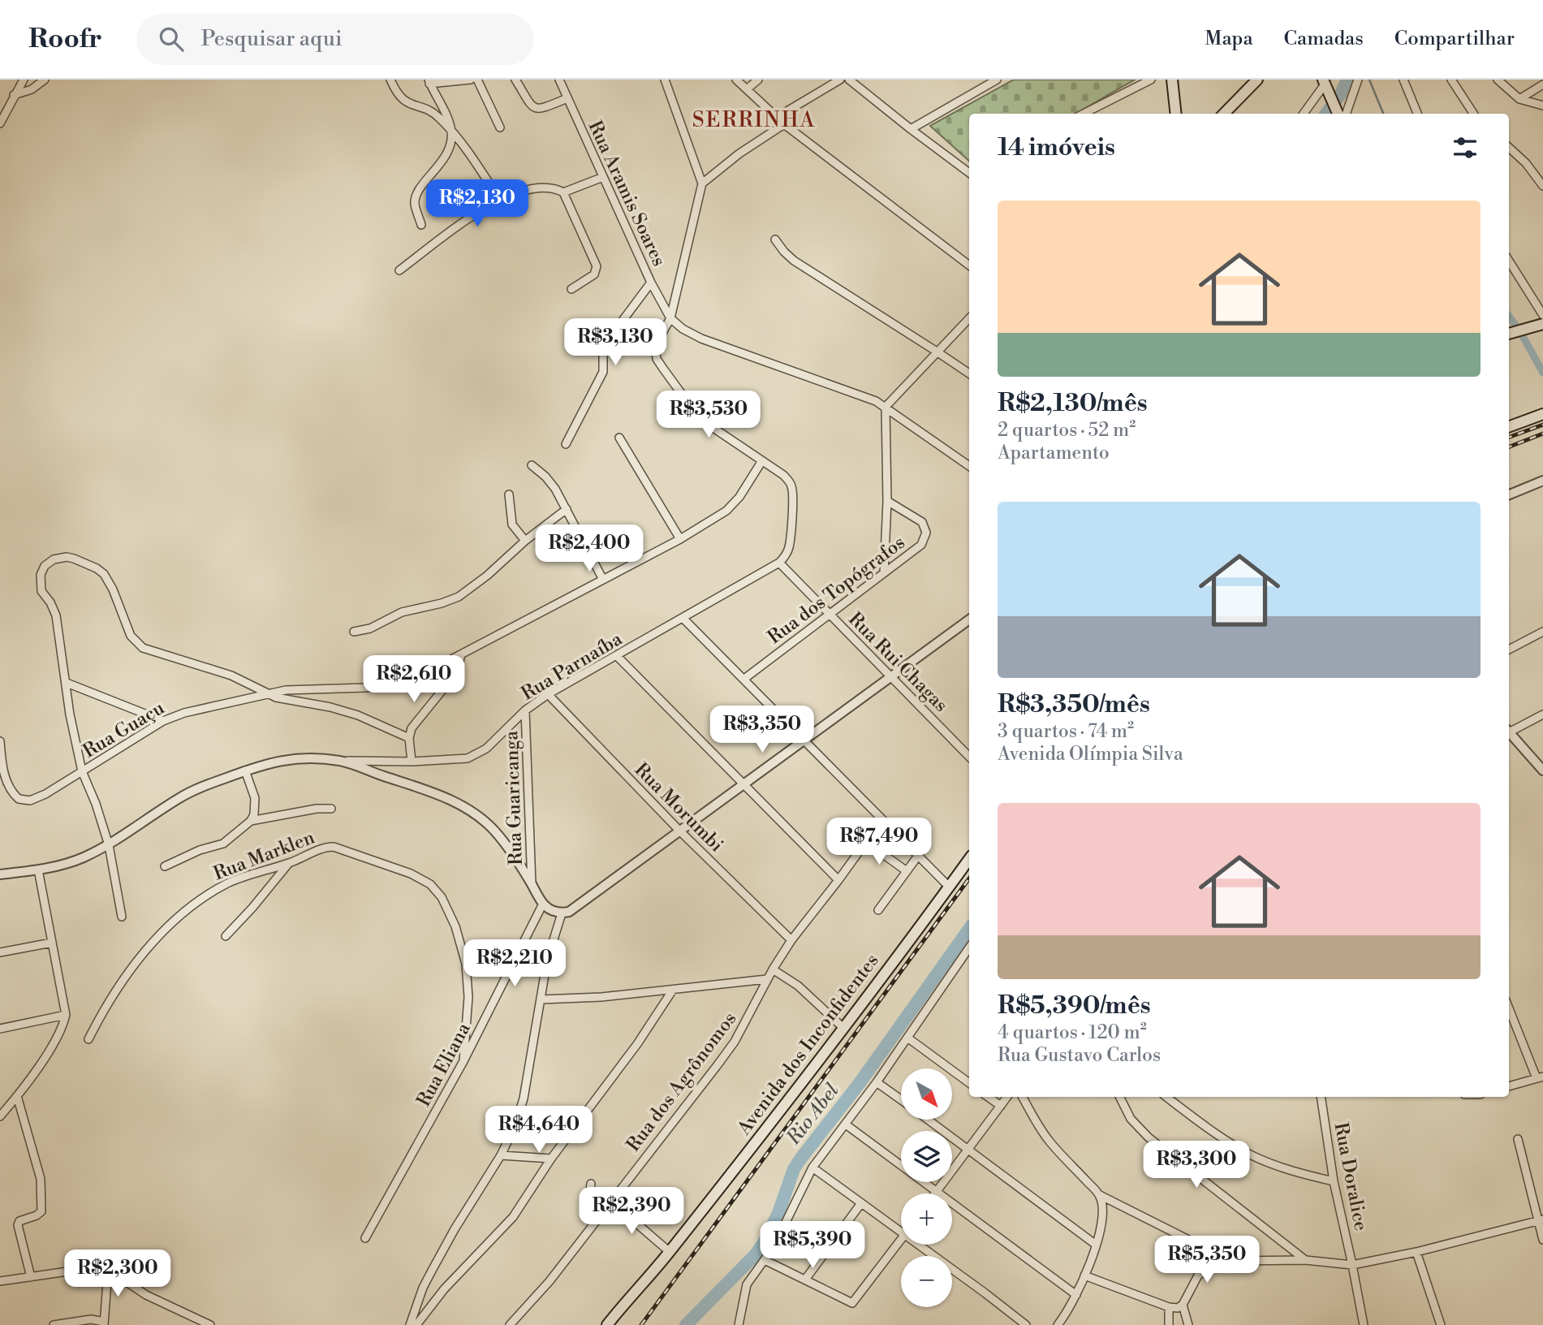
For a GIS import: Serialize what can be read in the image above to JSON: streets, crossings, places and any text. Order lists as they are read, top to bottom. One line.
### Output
{"streets":{"main road":["Avenida dos Inconfidentes"],"street":["Rua Aramis Soares","Rua dos Topógrafos","Rua Rui Chagas","Rua Parnaíba","Rua Guaçu","Rua Guaricanga","Rua Morumbi","Rua Marklen","Rua Eliana","Rua dos Agrônomos","Rua Doralice"]},"crossings":[["Rua dos Topógrafos","Rua Rui Chagas"],["Rua Rui Chagas","Rua Parnaíba"],["Rua Parnaíba","Rua Guaricanga"],["Rua Parnaíba","Rua Morumbi"],["Rua Morumbi","Rua dos Agrônomos"],["Rua Marklen","Rua Eliana"]],"districts":["SERRINHA"],"water":["Rio Abel"],"north":"bottom right","page":{"header":"Roofr","search":"Pesquisar aqui","nav":["Mapa","Camadas","Compartilhar"],"heading":"14 imóveis","price":["R$2,130","R$3,130","R$3,530","R$2,400","R$2,610","R$3,350","R$7,490","R$2,210","R$4,640","R$3,300","R$2,390","R$5,390","R$5,350","R$2,300"],"list":[{"name":"R$2,130/mês","note":"2 quartos · 52 m² · Apartamento"},{"name":"R$3,350/mês","note":"3 quartos · 74 m² · Avenida Olímpia Silva"},{"name":"R$5,390/mês","note":"4 quartos · 120 m² · Rua Gustavo Carlos"}],"map_buttons":["+","−"]}}
